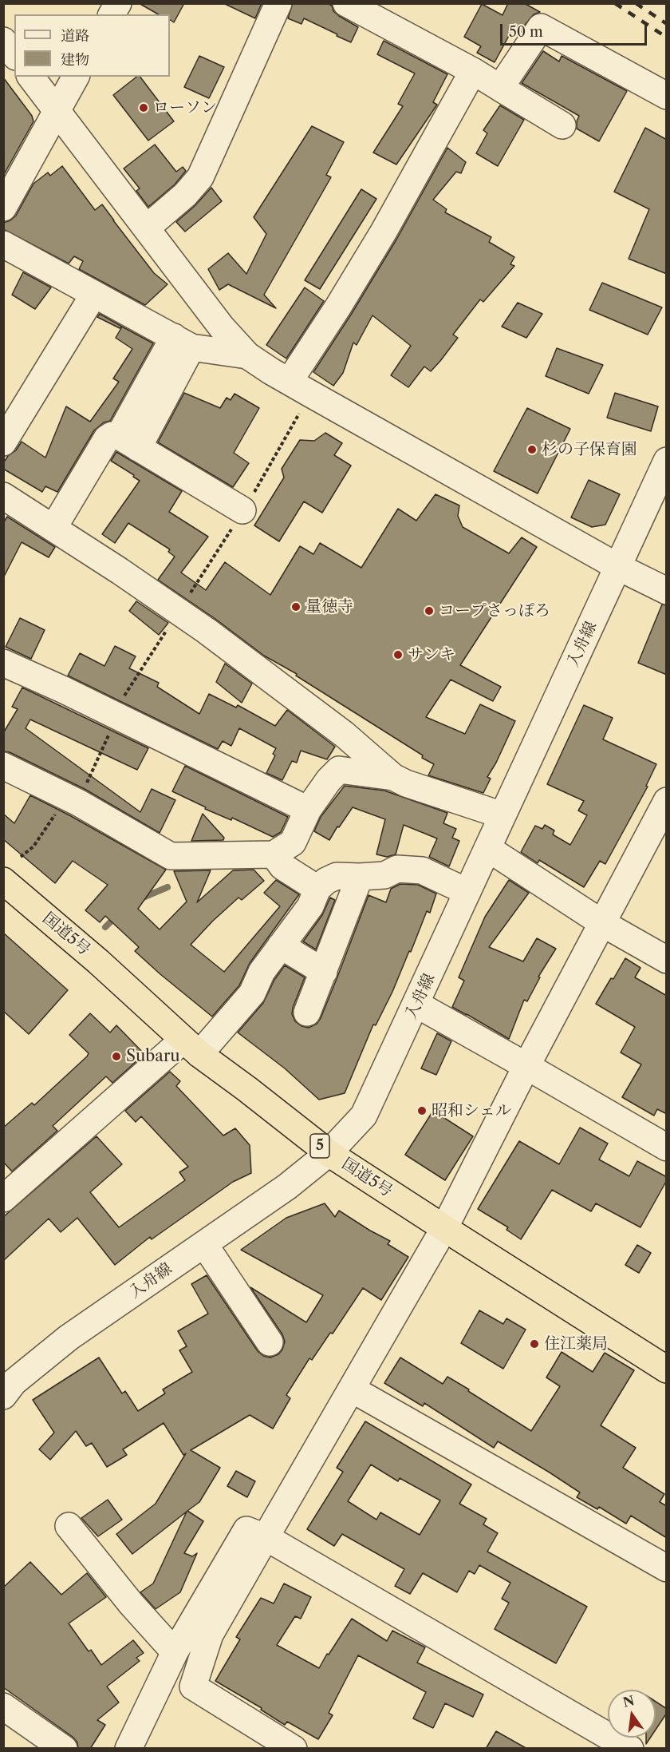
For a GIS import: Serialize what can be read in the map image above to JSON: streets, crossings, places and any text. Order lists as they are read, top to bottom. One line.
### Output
{"streets":{"highway":["国道5号","5"],"street":["入舟線"]},"crossings":[["入舟線","国道5号"]],"places":["ローソン","杉の子保育園","量徳寺","コープさっぽろ","サンキ","Subaru","昭和シェル","住江薬局"],"legend":["道路","建物"],"scale_bar":"50 m","north":"top"}
